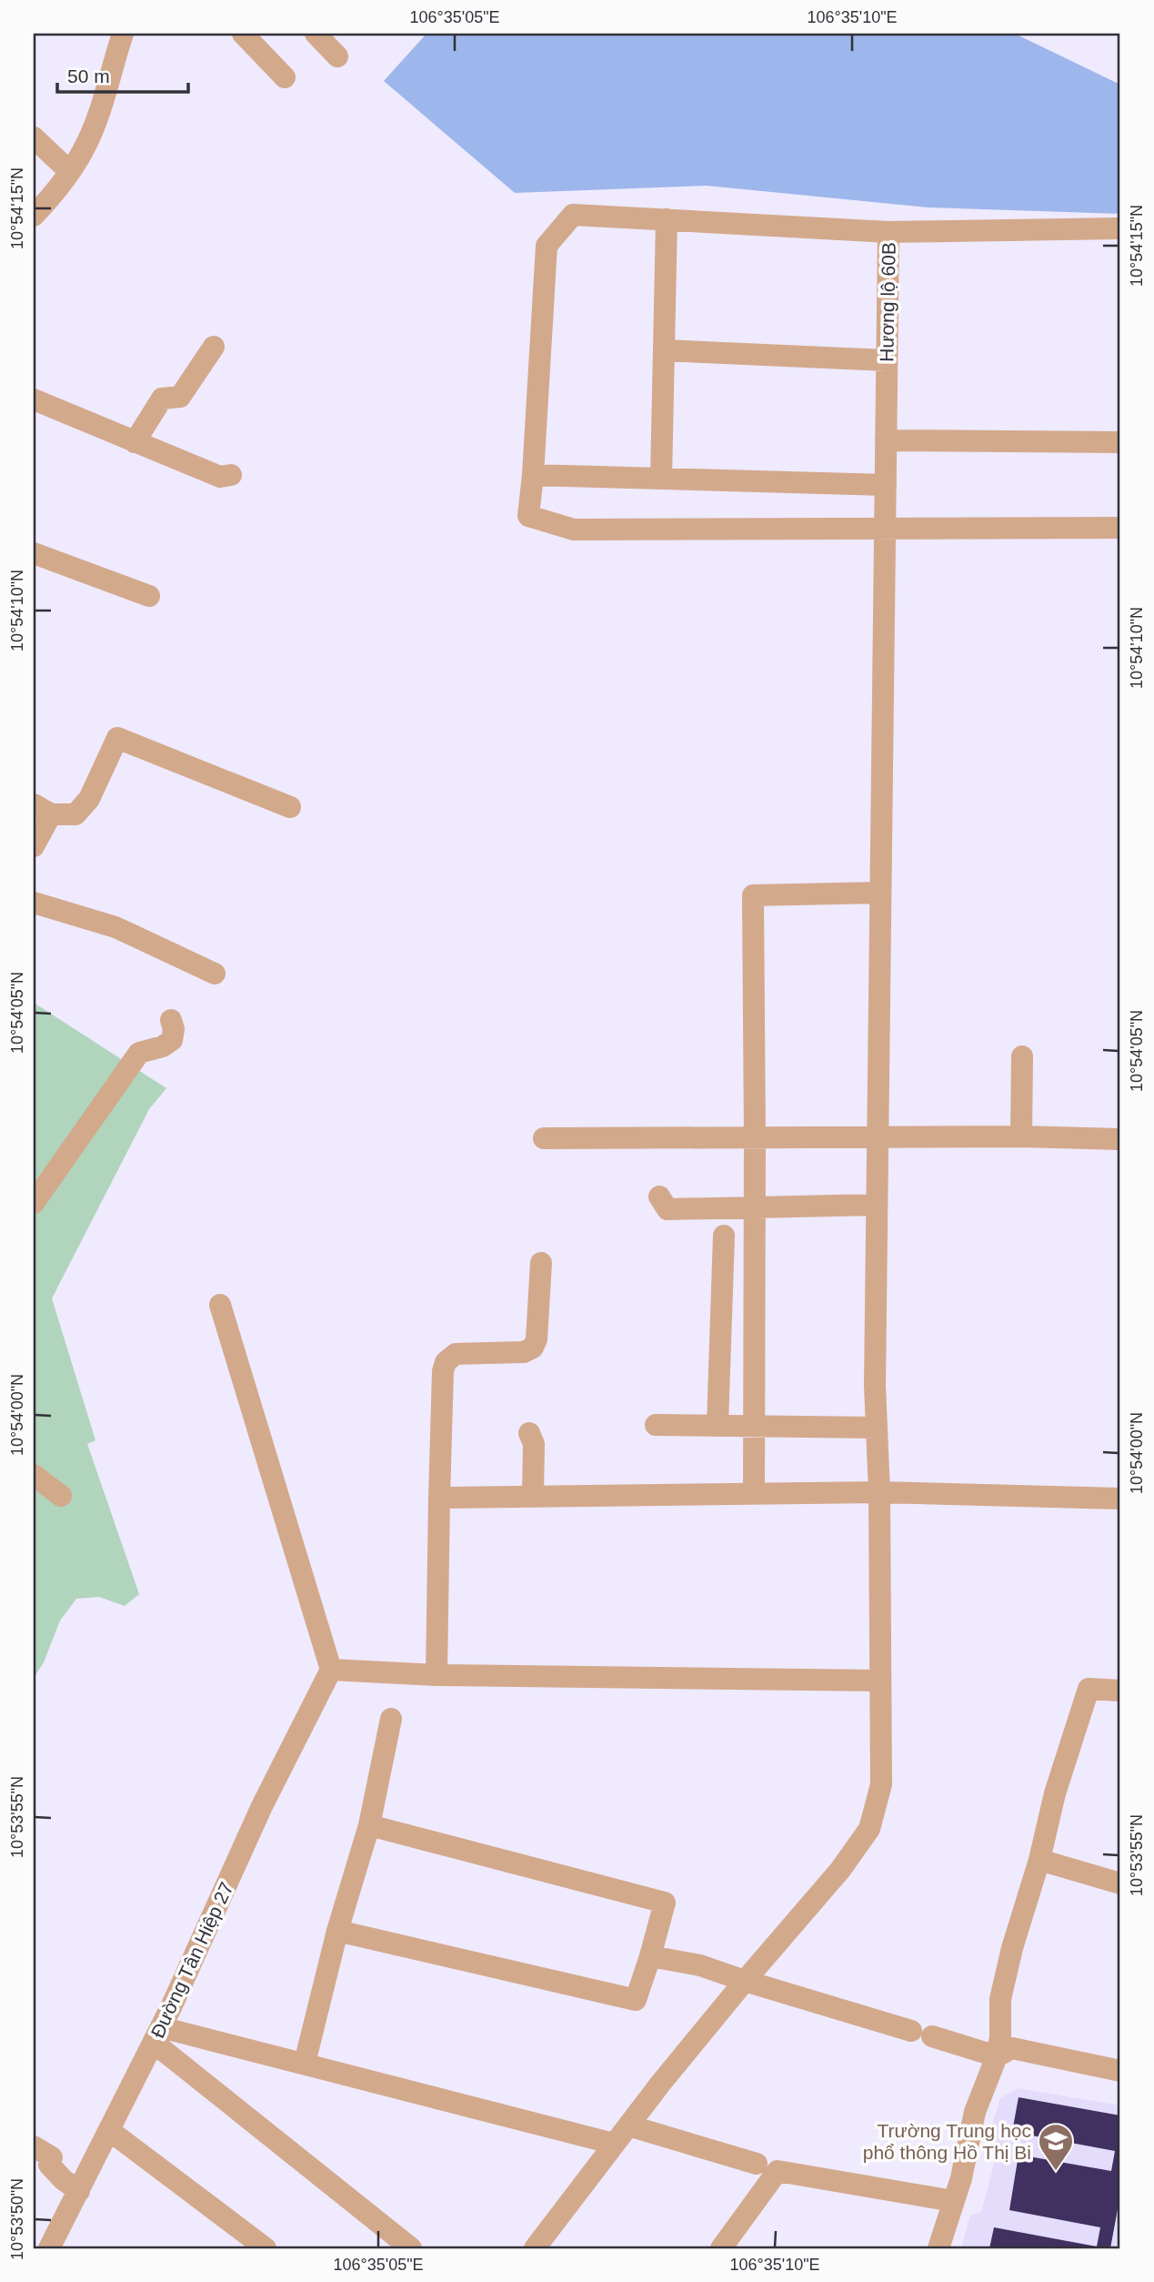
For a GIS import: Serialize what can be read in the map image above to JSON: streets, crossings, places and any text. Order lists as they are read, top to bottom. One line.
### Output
{"streets":{"street":["Hương lộ 60B","Đường Tân Hiệp 27"]},"places":{"school or university":["Trường Trung học phổ thông Hồ Thị Bi"]},"scale_bar":"50 m","coordinates":["106°35'05\"E","106°35'10\"E","10°54'15\"N","10°54'10\"N","10°54'05\"N","10°54'00\"N","10°53'55\"N","10°53'50\"N"]}
